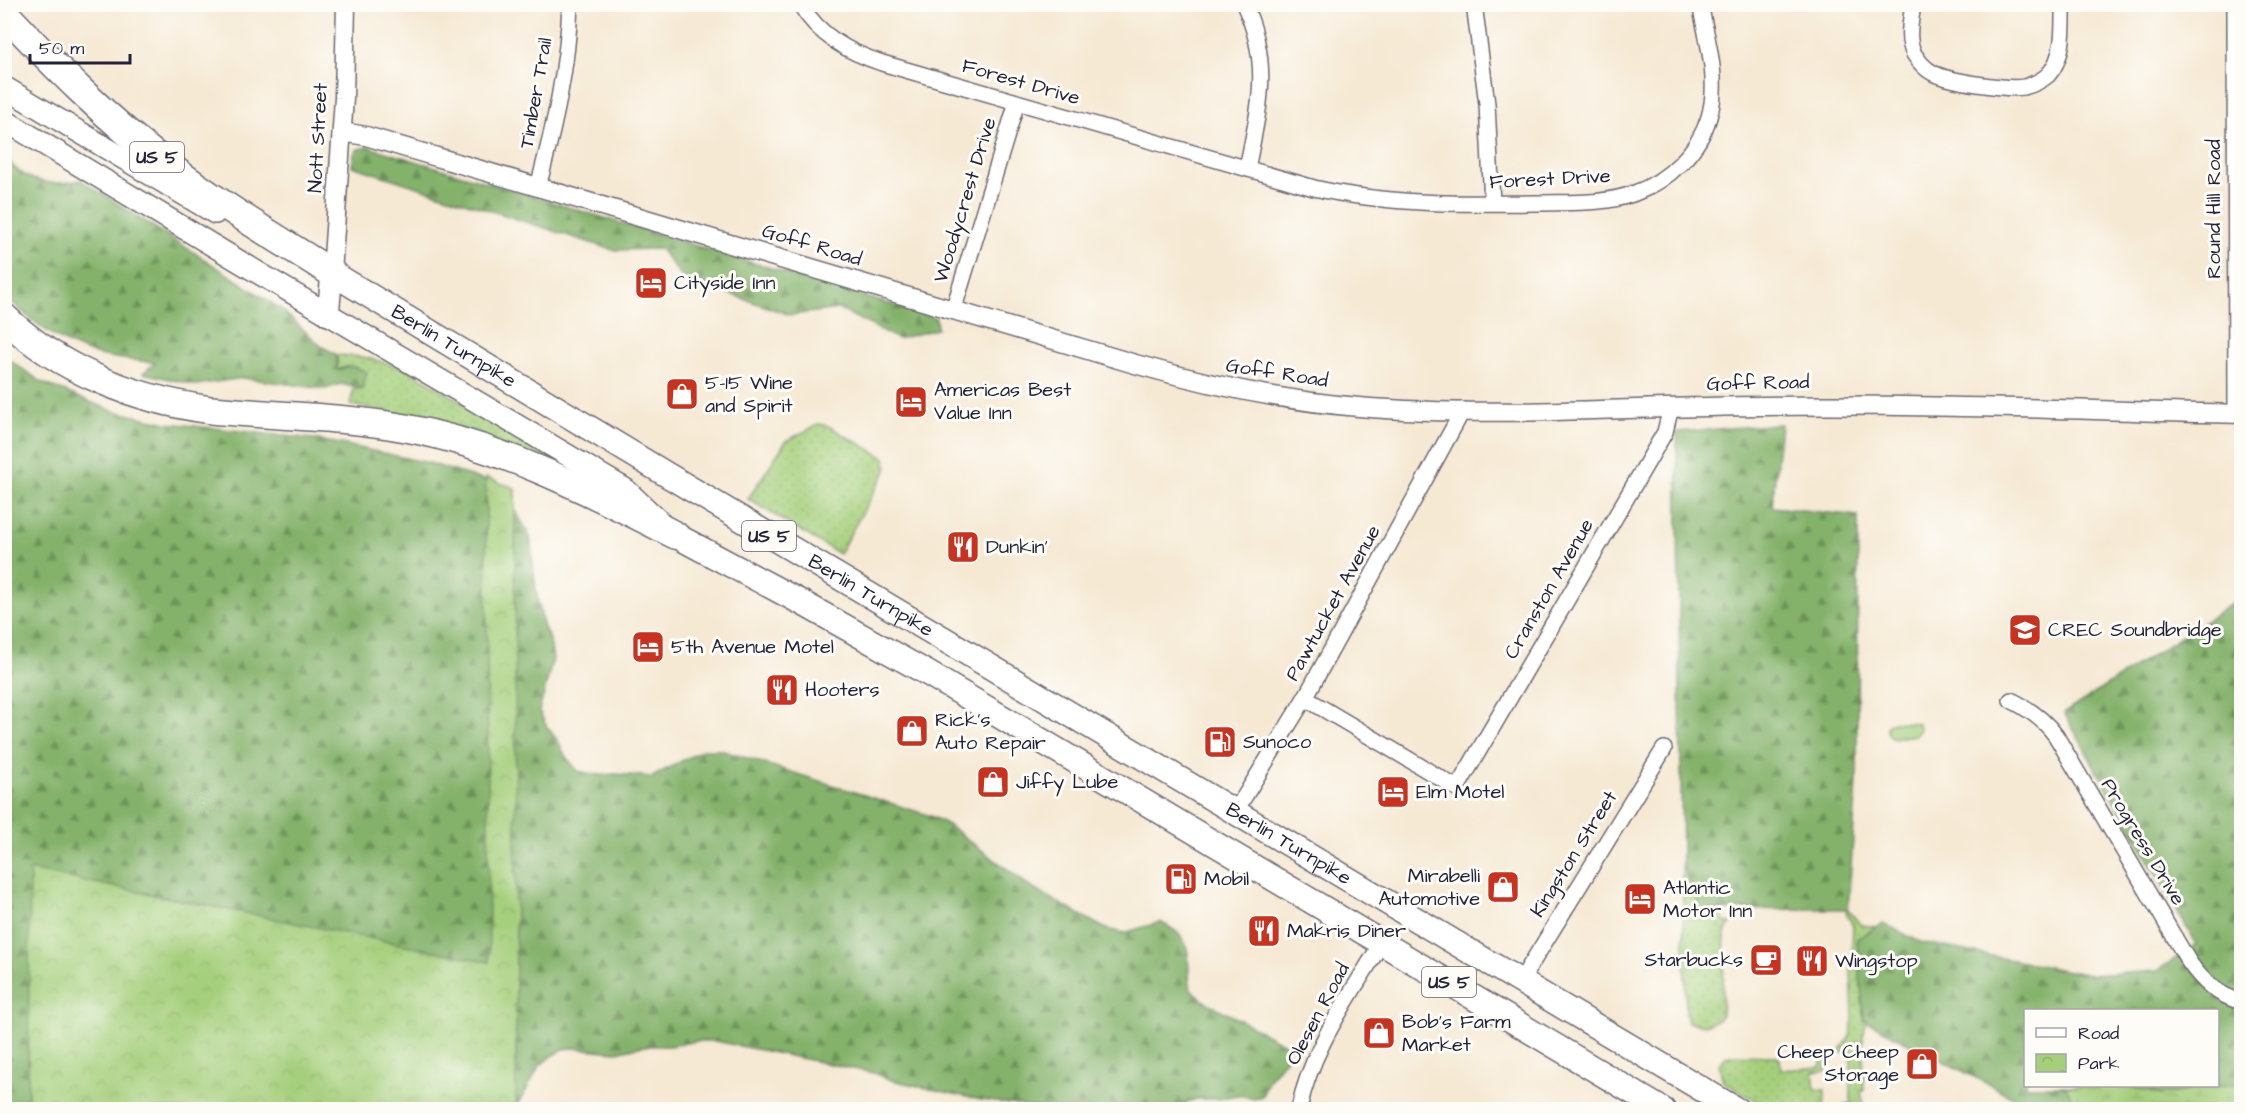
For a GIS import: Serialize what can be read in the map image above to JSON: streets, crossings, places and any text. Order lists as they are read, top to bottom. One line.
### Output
{"streets":{"highway":["US 5","Berlin Turnpike"],"street":["Forest Drive","Timber Trail","Nott Street","Woodycrest Drive","Round Hill Road","Goff Road","Cranston Avenue","Pawtucket Avenue","Progress Drive","Kingston Street","Olesen Road"]},"crossings":[["Forest Drive","Woodycrest Drive"],["Timber Trail","Goff Road"],["Nott Street","US 5"],["Nott Street","Goff Road"],["Nott Street","Berlin Turnpike"],["US 5","Berlin Turnpike"],["Woodycrest Drive","Goff Road"],["Round Hill Road","Goff Road"],["Goff Road","Cranston Avenue"],["Goff Road","Pawtucket Avenue"],["Berlin Turnpike","Pawtucket Avenue"],["Berlin Turnpike","Kingston Street"],["Berlin Turnpike","Olesen Road"],["Cranston Avenue","Pawtucket Avenue"]],"places":{"hotel":["Cityside Inn","Americas Best Value Inn","5th Avenue Motel","Elm Motel","Atlantic Motor Inn"],"shop":["5-15 Wine and Spirit","Rick's Auto Repair","Jiffy Lube","Mirabelli Automotive","Bob's Farm Market","Cheep Cheep Storage"],"restaurant":["Dunkin'","Hooters","Makris Diner","Wingstop"],"school or university":["CREC Soundbridge"],"fuel station":["Sunoco","Mobil"],"cafe":["Starbucks"]},"legend":["Road","Park"],"scale_bar":"50 m"}
